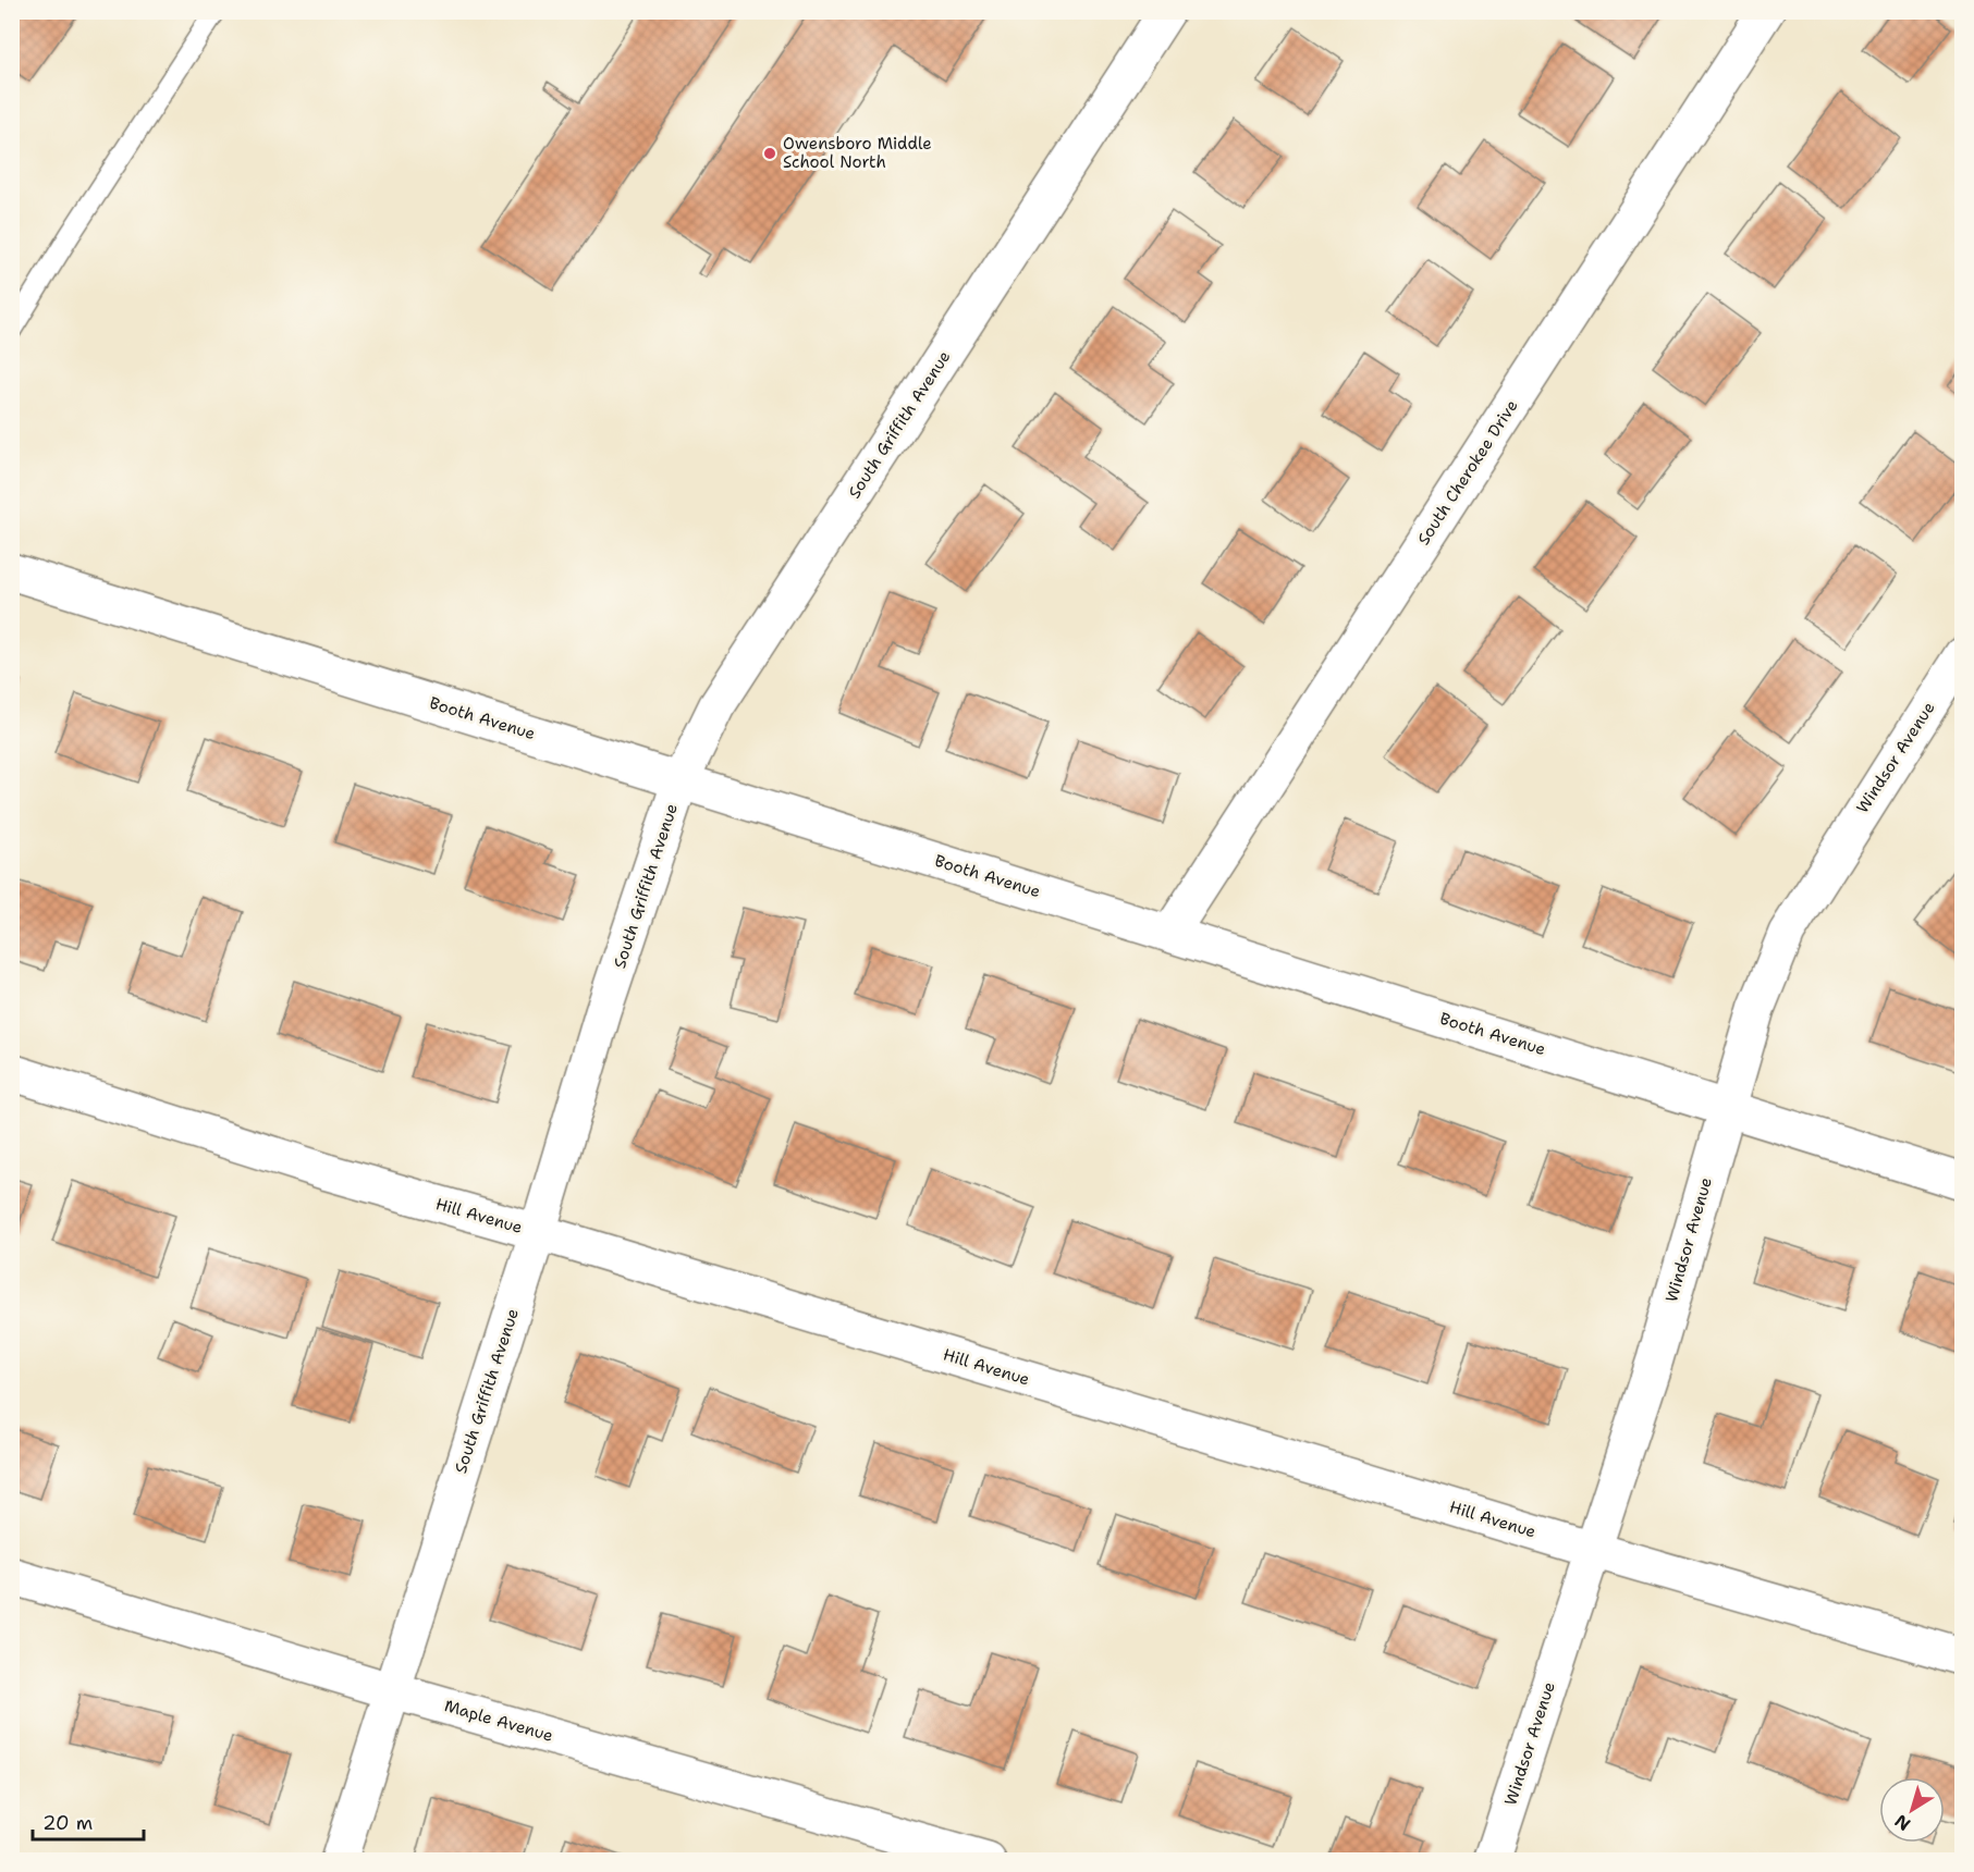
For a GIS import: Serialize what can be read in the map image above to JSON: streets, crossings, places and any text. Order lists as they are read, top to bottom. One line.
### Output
{"streets":{"street":["South Griffith Avenue","South Cherokee Drive","Booth Avenue","Windsor Avenue","Hill Avenue","Maple Avenue"]},"crossings":[["South Griffith Avenue","Booth Avenue"],["South Griffith Avenue","Hill Avenue"],["South Griffith Avenue","Maple Avenue"],["South Cherokee Drive","Booth Avenue"],["Booth Avenue","Windsor Avenue"],["Windsor Avenue","Hill Avenue"]],"places":["Owensboro Middle School North"],"scale_bar":"20 m","north":"bottom left"}
